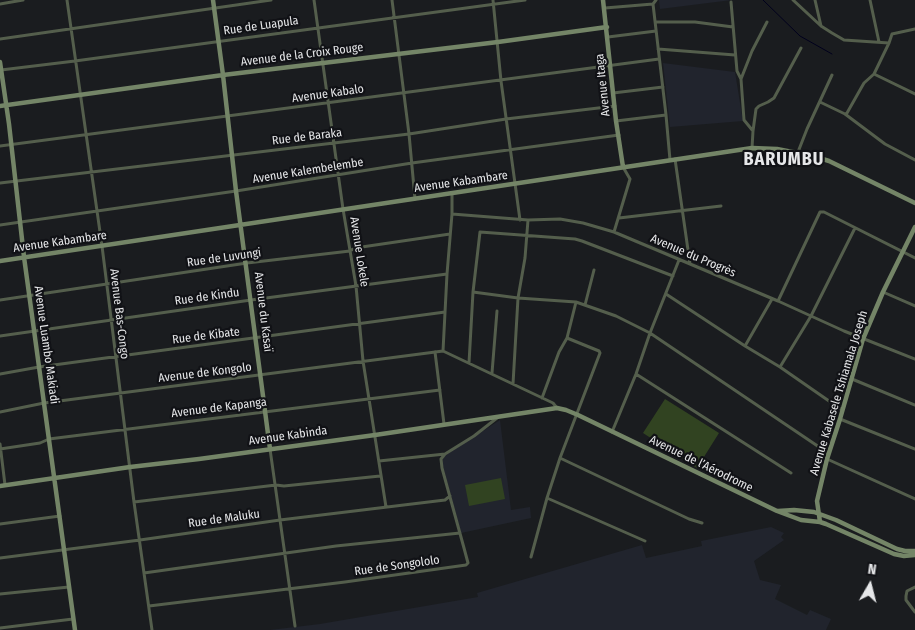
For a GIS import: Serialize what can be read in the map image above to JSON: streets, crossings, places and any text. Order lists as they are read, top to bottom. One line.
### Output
{"streets":{"street":["Rue de Luapula","Avenue de la Croix Rouge","Avenue Itaga","Avenue Kabalo","Rue de Baraka","Avenue Kalembelembe","Avenue Kabambare","Avenue Lokele","Avenue du Progrès","Rue de Luvungi","Rue de Kindu","Avenue du Kasaï","Avenue Bas-Congo","Rue de Kibate","Avenue Luambo Makiadi","Avenue de Kongolo","Avenue Kabasele Tshiamala Joseph","Avenue de Kapanga","Avenue Kabinda","Avenue de l’Aérodrome","Rue de Maluku","Rue de Songololo"]},"crossings":[["Rue de Luapula","Avenue Lokele"],["Rue de Luapula","Avenue du Kasaï"],["Rue de Luapula","Avenue Bas-Congo"],["Rue de Luapula","Avenue Luambo Makiadi"],["Avenue de la Croix Rouge","Avenue Itaga"],["Avenue de la Croix Rouge","Avenue Lokele"],["Avenue de la Croix Rouge","Avenue du Kasaï"],["Avenue de la Croix Rouge","Avenue Bas-Congo"],["Avenue de la Croix Rouge","Avenue Luambo Makiadi"],["Avenue Itaga","Avenue Kabalo"],["Avenue Itaga","Rue de Baraka"],["Avenue Itaga","Avenue Kalembelembe"],["Avenue Itaga","Avenue Kabambare"],["Avenue Kabalo","Avenue Lokele"],["Avenue Kabalo","Avenue du Kasaï"],["Avenue Kabalo","Avenue Bas-Congo"],["Avenue Kabalo","Avenue Luambo Makiadi"],["Rue de Baraka","Avenue Lokele"],["Rue de Baraka","Avenue du Kasaï"],["Rue de Baraka","Avenue Bas-Congo"],["Rue de Baraka","Avenue Luambo Makiadi"],["Avenue Kalembelembe","Avenue Lokele"],["Avenue Kalembelembe","Avenue du Kasaï"],["Avenue Kalembelembe","Avenue Bas-Congo"],["Avenue Kalembelembe","Avenue Luambo Makiadi"],["Avenue Kabambare","Avenue Lokele"],["Avenue Kabambare","Avenue du Kasaï"],["Avenue Kabambare","Avenue Bas-Congo"],["Avenue Kabambare","Avenue Luambo Makiadi"],["Avenue Lokele","Rue de Luvungi"],["Avenue Lokele","Rue de Kindu"],["Avenue Lokele","Rue de Kibate"],["Avenue Lokele","Avenue de Kongolo"],["Avenue Lokele","Avenue de Kapanga"],["Avenue Lokele","Avenue Kabinda"],["Avenue Lokele","Rue de Maluku"],["Avenue du Progrès","Avenue Kabasele Tshiamala Joseph"],["Rue de Luvungi","Avenue du Kasaï"],["Rue de Luvungi","Avenue Bas-Congo"],["Rue de Luvungi","Avenue Luambo Makiadi"],["Rue de Kindu","Avenue du Kasaï"],["Rue de Kindu","Avenue Bas-Congo"],["Rue de Kindu","Avenue Luambo Makiadi"],["Avenue du Kasaï","Rue de Kibate"],["Avenue du Kasaï","Avenue de Kongolo"],["Avenue du Kasaï","Avenue de Kapanga"],["Avenue du Kasaï","Avenue Kabinda"],["Avenue du Kasaï","Rue de Maluku"],["Avenue du Kasaï","Rue de Songololo"],["Avenue Bas-Congo","Rue de Kibate"],["Avenue Bas-Congo","Avenue de Kongolo"],["Avenue Bas-Congo","Avenue de Kapanga"],["Avenue Bas-Congo","Avenue Kabinda"],["Avenue Bas-Congo","Rue de Maluku"],["Avenue Bas-Congo","Rue de Songololo"],["Rue de Kibate","Avenue Luambo Makiadi"],["Avenue Luambo Makiadi","Avenue de Kongolo"],["Avenue Luambo Makiadi","Avenue de Kapanga"],["Avenue Luambo Makiadi","Avenue Kabinda"],["Avenue Luambo Makiadi","Rue de Maluku"],["Avenue Kabinda","Avenue de l’Aérodrome"],["Rue de Maluku","Rue de Songololo"]],"districts":["BARUMBU"],"north":"top"}
